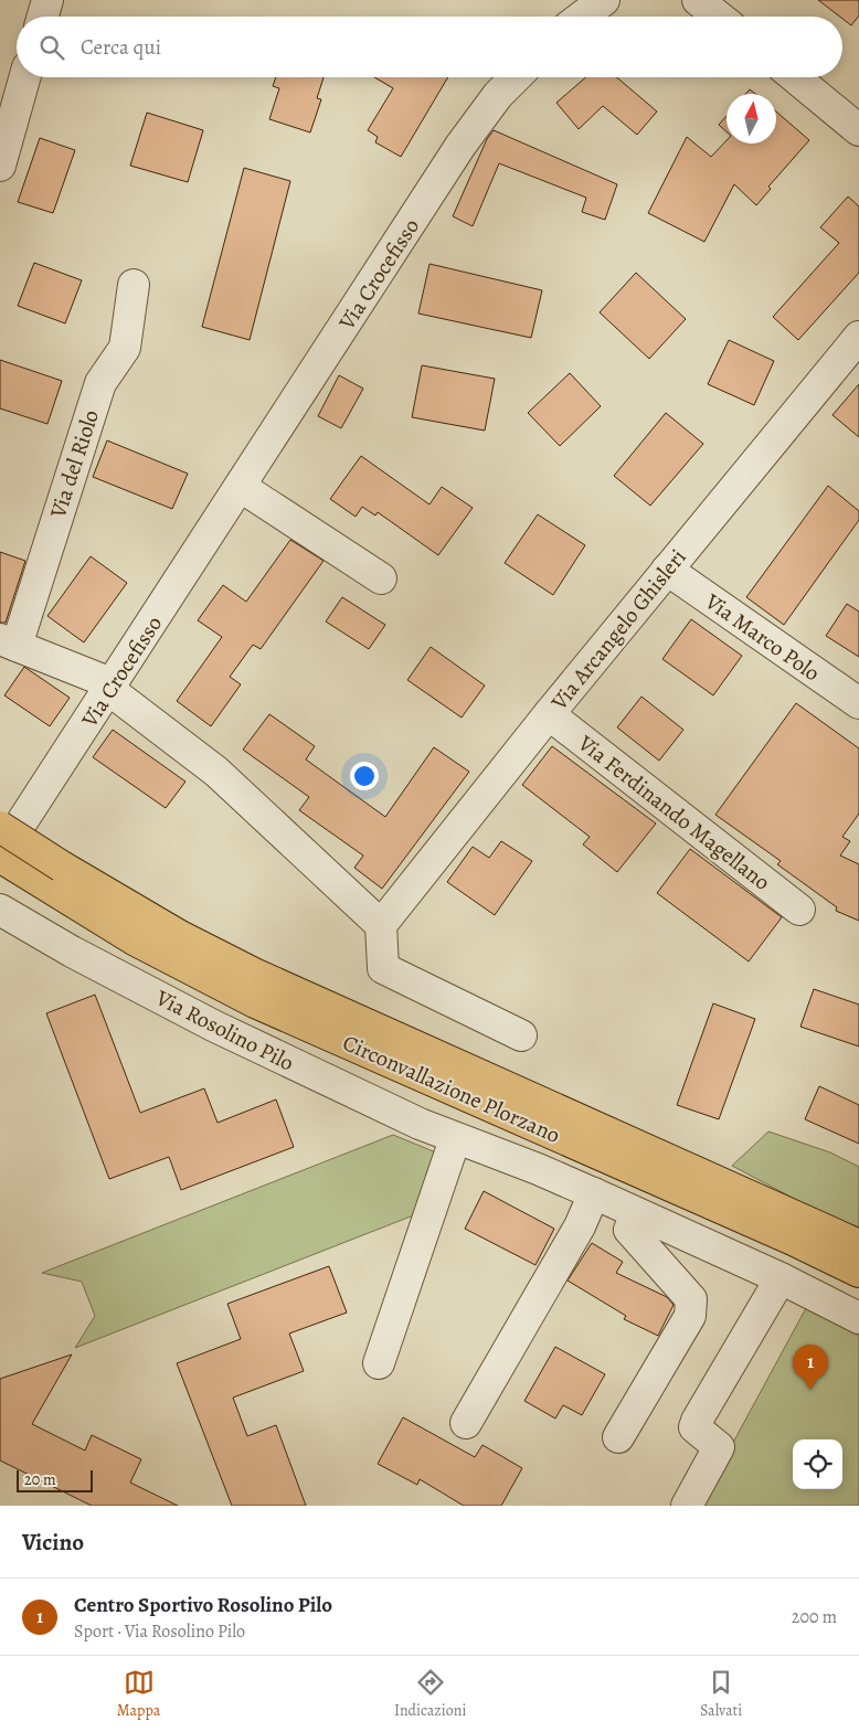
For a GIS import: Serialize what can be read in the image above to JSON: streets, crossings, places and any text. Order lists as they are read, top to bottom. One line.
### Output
{"streets":{"highway":["Circonvallazione Plorzano"],"street":["Via Crocefisso","Via del Riolo","Via Arcangelo Ghisleri","Via Marco Polo","Via Ferdinando Magellano","Via Rosolino Pilo"]},"crossings":[["Via Crocefisso","Via del Riolo"],["Via Arcangelo Ghisleri","Via Marco Polo"],["Via Arcangelo Ghisleri","Via Ferdinando Magellano"]],"scale_bar":"20 m","north":"top","page":{"search":"Cerca qui","pins":"1","scale":"20 m","heading":"Vicino","list":[{"mark":"1","name":"Centro Sportivo Rosolino Pilo","note":"Sport · Via Rosolino Pilo","value":"200 m"}],"nav":["Mappa","Indicazioni","Salvati"]}}
